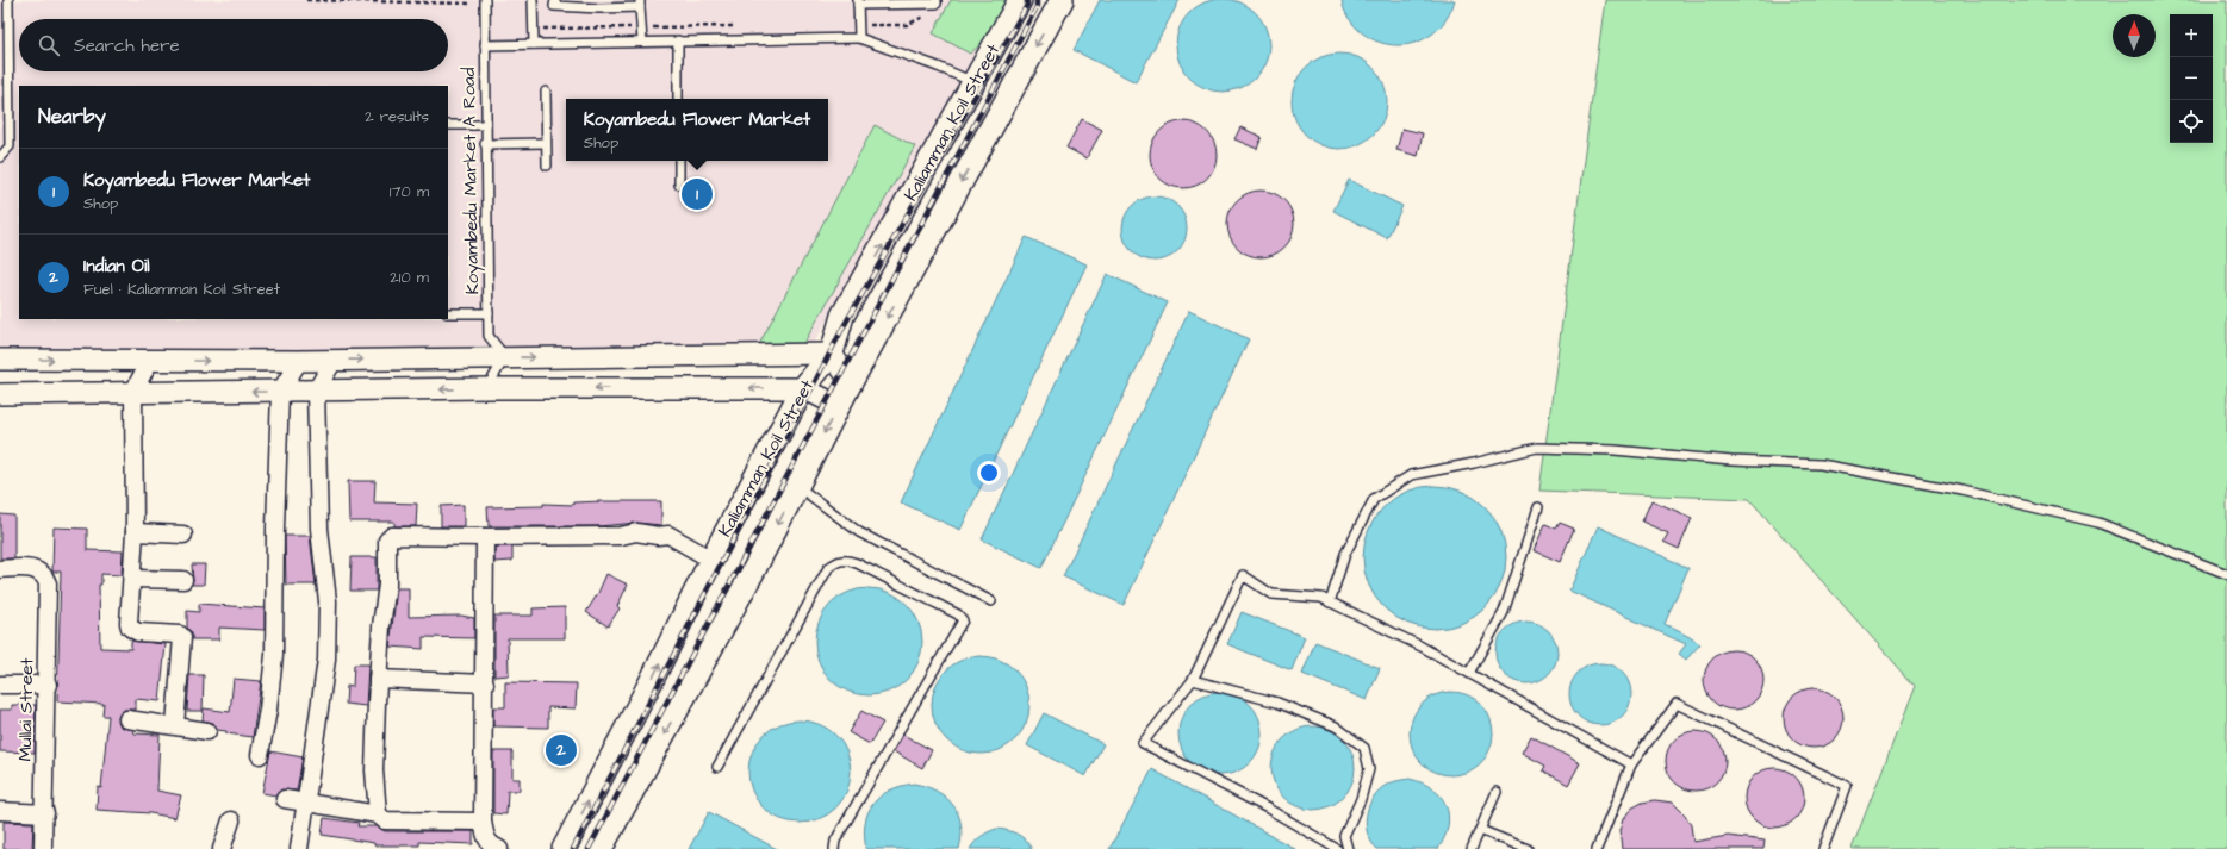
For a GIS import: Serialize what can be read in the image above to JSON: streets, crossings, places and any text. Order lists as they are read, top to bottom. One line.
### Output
{"streets":{"main road":["Kaliamman Koil Street"],"street":["Mullai Street"],"lane":["Koyambedu Market A Road"]},"north":"top","page":{"map_buttons":["+","−"],"search":"Search here","heading":["Nearby","2 results"],"popup":["Koyambedu Flower Market","Shop"],"list":[{"mark":"1","name":"Koyambedu Flower Market","note":"Shop","value":"170 m"},{"mark":"2","name":"Indian Oil","note":"Fuel · Kaliamman Koil Street","value":"210 m"}],"pins":["1","2"]}}
